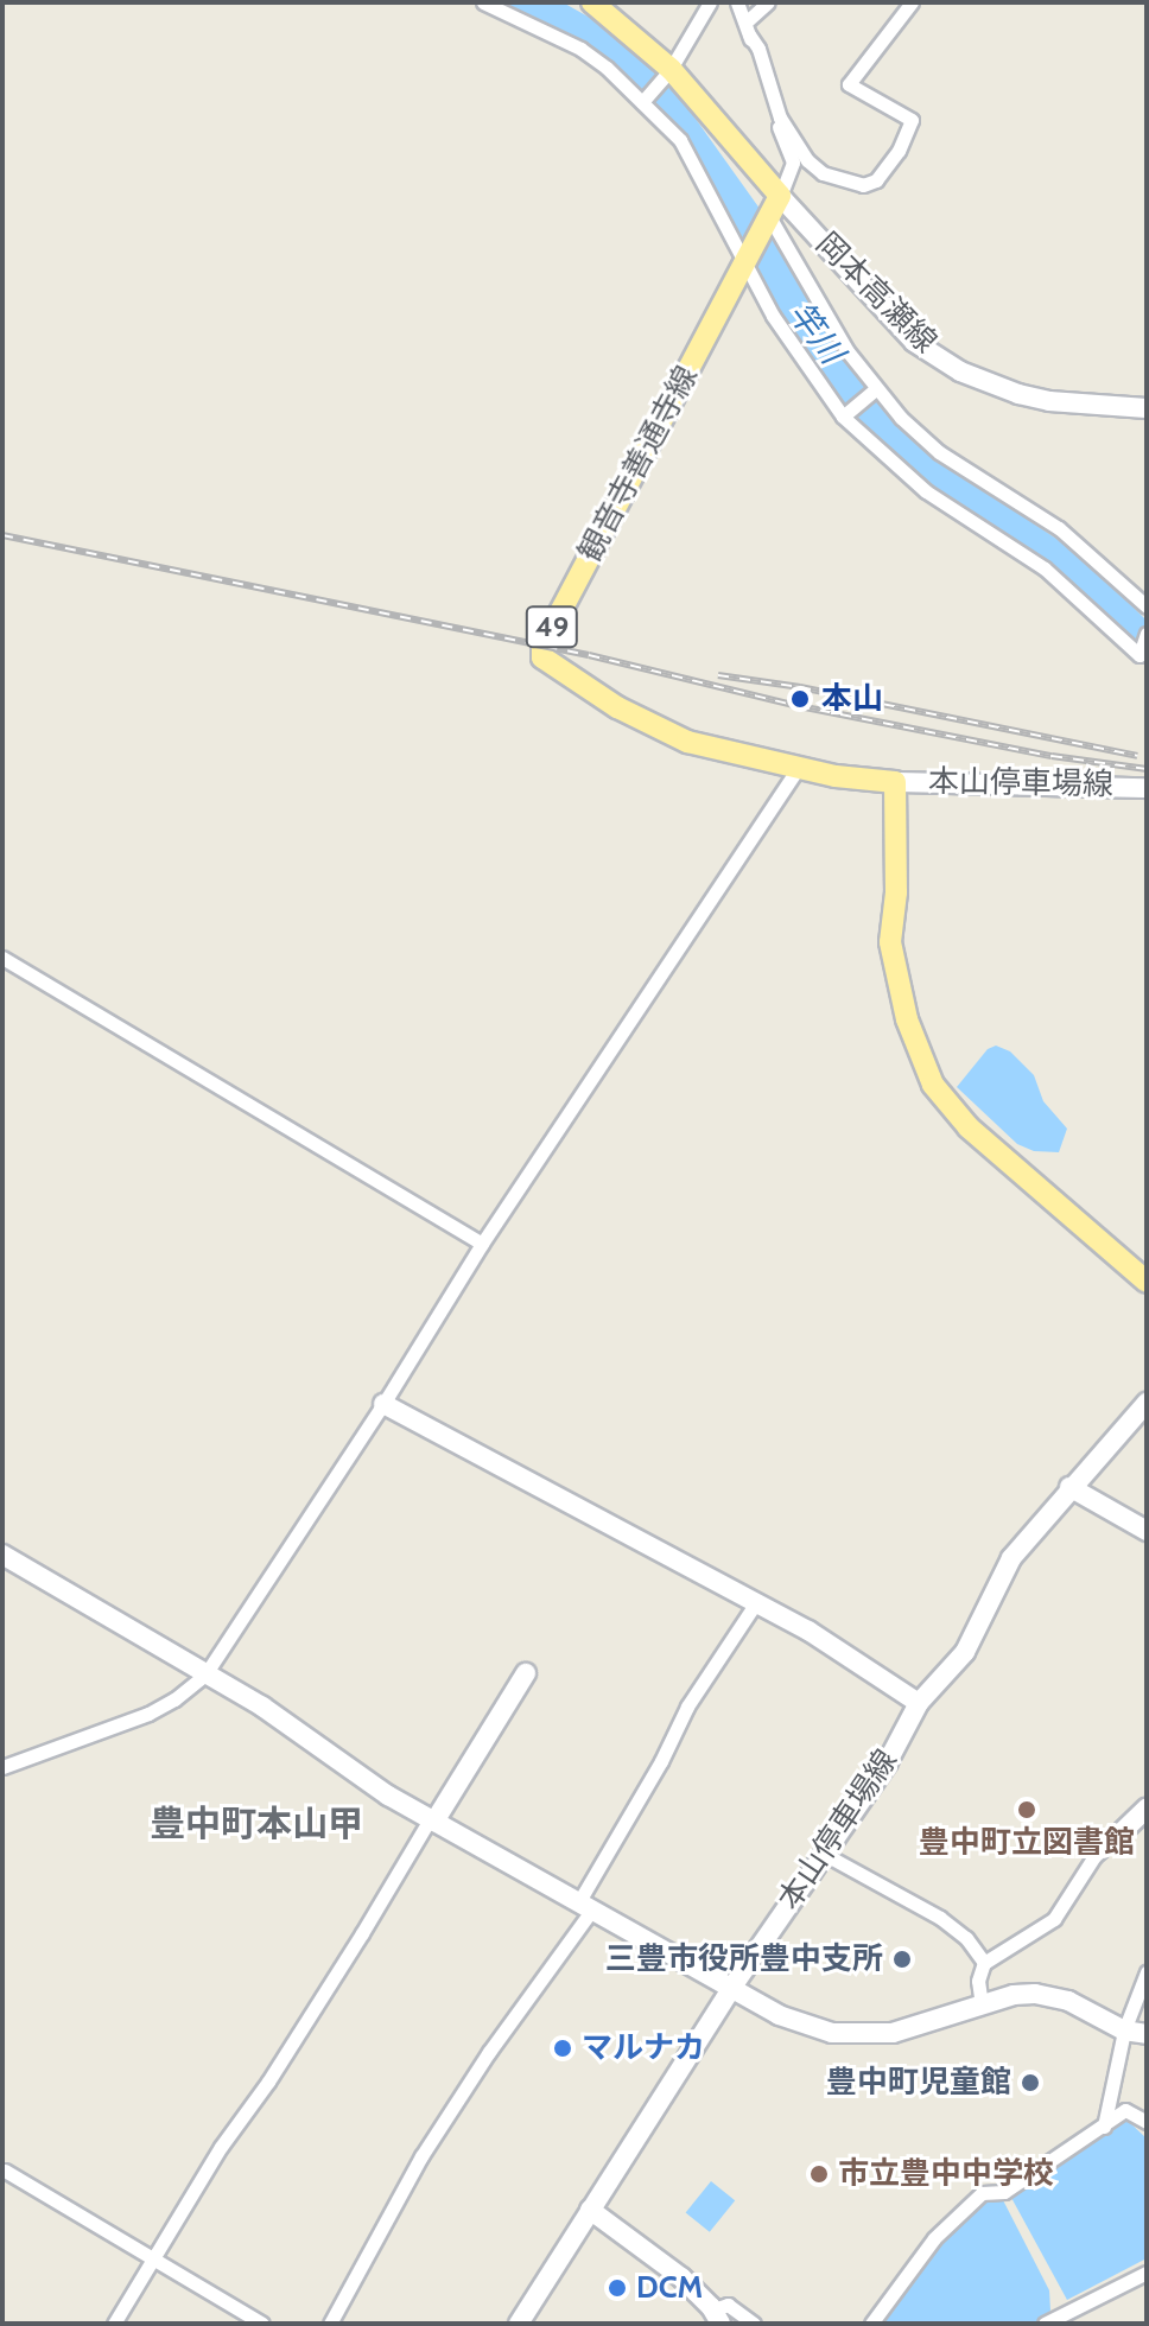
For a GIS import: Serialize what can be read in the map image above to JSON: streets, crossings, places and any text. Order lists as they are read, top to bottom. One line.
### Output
{"streets":{"main road":["観音寺善通寺線","49"],"street":["岡本高瀬線","本山停車場線"]},"crossings":[["岡本高瀬線","観音寺善通寺線"],["観音寺善通寺線","本山停車場線"]],"districts":["豊中町本山甲"],"water":["竿川"],"places":["本山","豊中町立図書館","三豊市役所豊中支所","マルナカ","豊中町児童館","市立豊中中学校","DCM"]}
